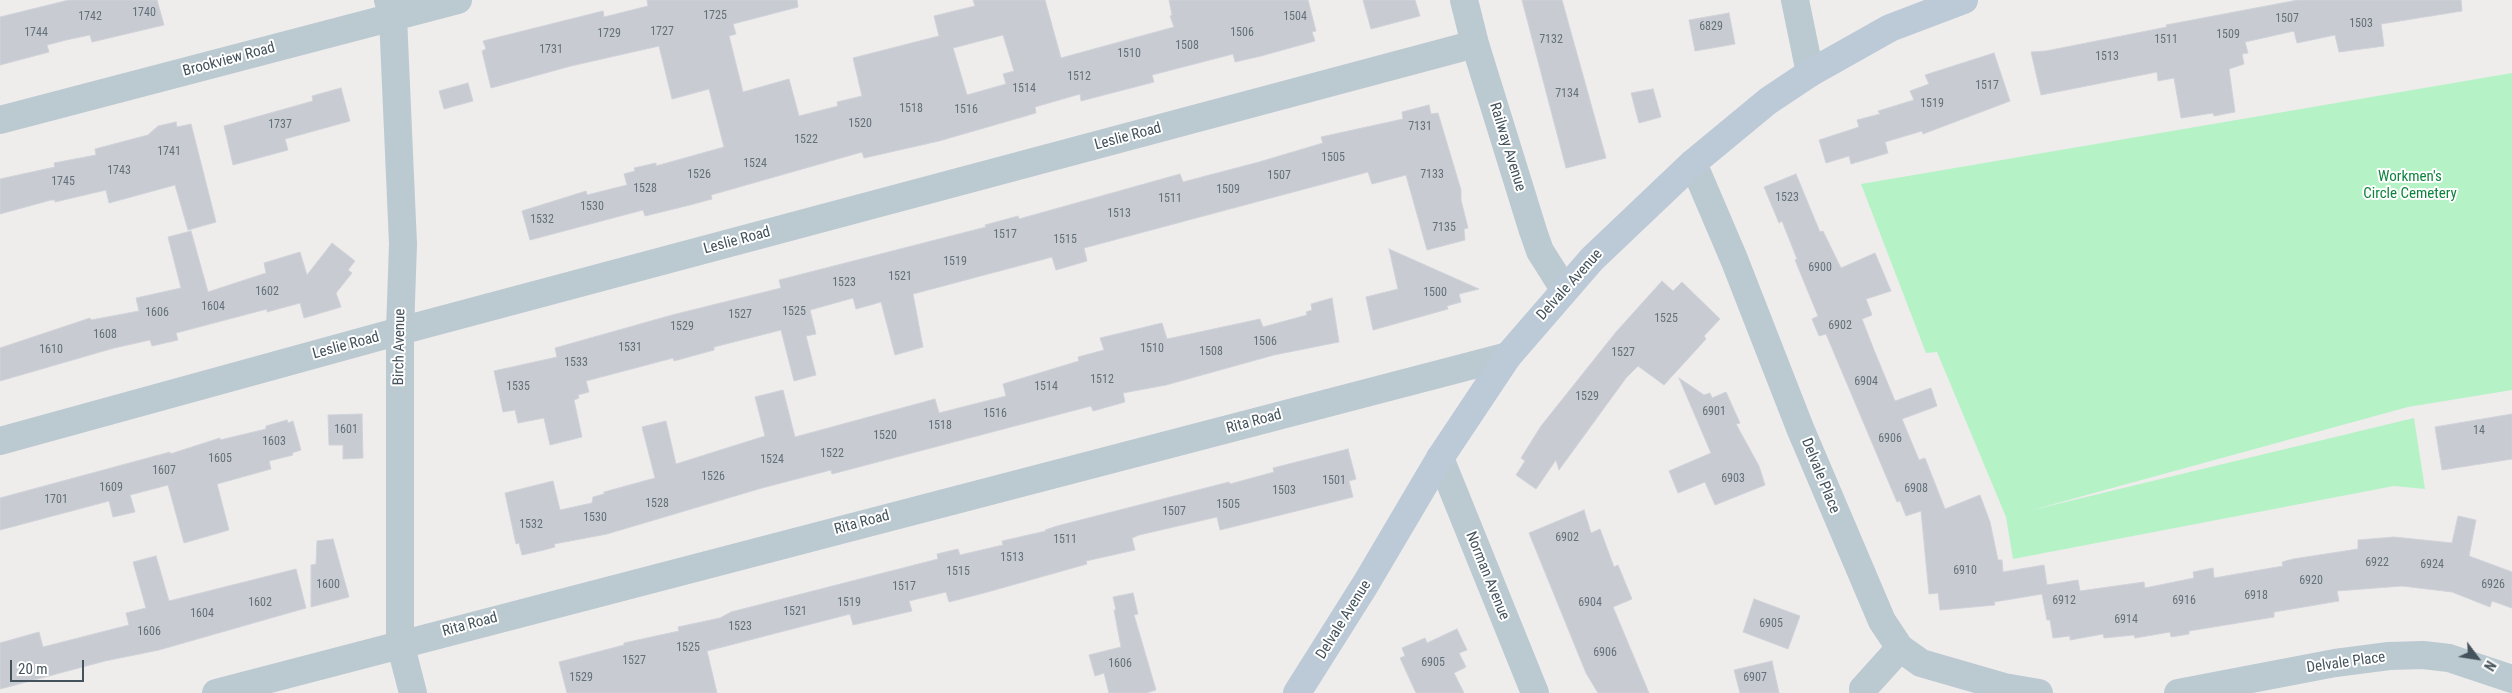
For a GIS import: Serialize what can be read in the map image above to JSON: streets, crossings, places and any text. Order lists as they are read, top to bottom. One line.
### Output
{"streets":{"street":["Brookview Road","Leslie Road","Railway Avenue","Delvale Avenue","Birch Avenue","Rita Road","Delvale Place","Norman Avenue"]},"crossings":[["Brookview Road","Birch Avenue"],["Leslie Road","Railway Avenue"],["Leslie Road","Birch Avenue"],["Railway Avenue","Delvale Avenue"],["Delvale Avenue","Rita Road"],["Delvale Avenue","Delvale Place"],["Delvale Avenue","Norman Avenue"],["Birch Avenue","Rita Road"]],"parks":["Workmen's Circle Cemetery"],"house_numbers":["1740","1725","1742","1504","1507","1503","6829","1727","1744","1506","1729","1509","7132","1511","1508","1731","1510","1513","1512","1517","1514","7134","1519","1518","1516","1520","1737","7131","1522","1741","1505","1524","1743","1526","7133","1507","1745","1528","1509","1523","1511","1530","1513","1532","7135","1517","1515","1519","6900","1521","1523","1602","1500","1604","1525","1606","1527","1525","6902","1529","1608","1506","1531","1510","1610","1508","1527","1533","1512","6904","1535","1514","1529","6901","1516","1518","1601","14","1520","6906","1603","1522","1605","1524","1607","1526","6903","1501","1609","6908","1503","1701","1528","1505","1507","1530","1532","6902","1511","1513","6922","6924","6910","1515","6920","1600","6926","1517","6918","6912","6916","1602","1519","6904","1521","1604","6914","6905","1523","1606","1525","6906","1527","6905","1606","1529","6907"],"scale_bar":"20 m","north":"bottom right"}
